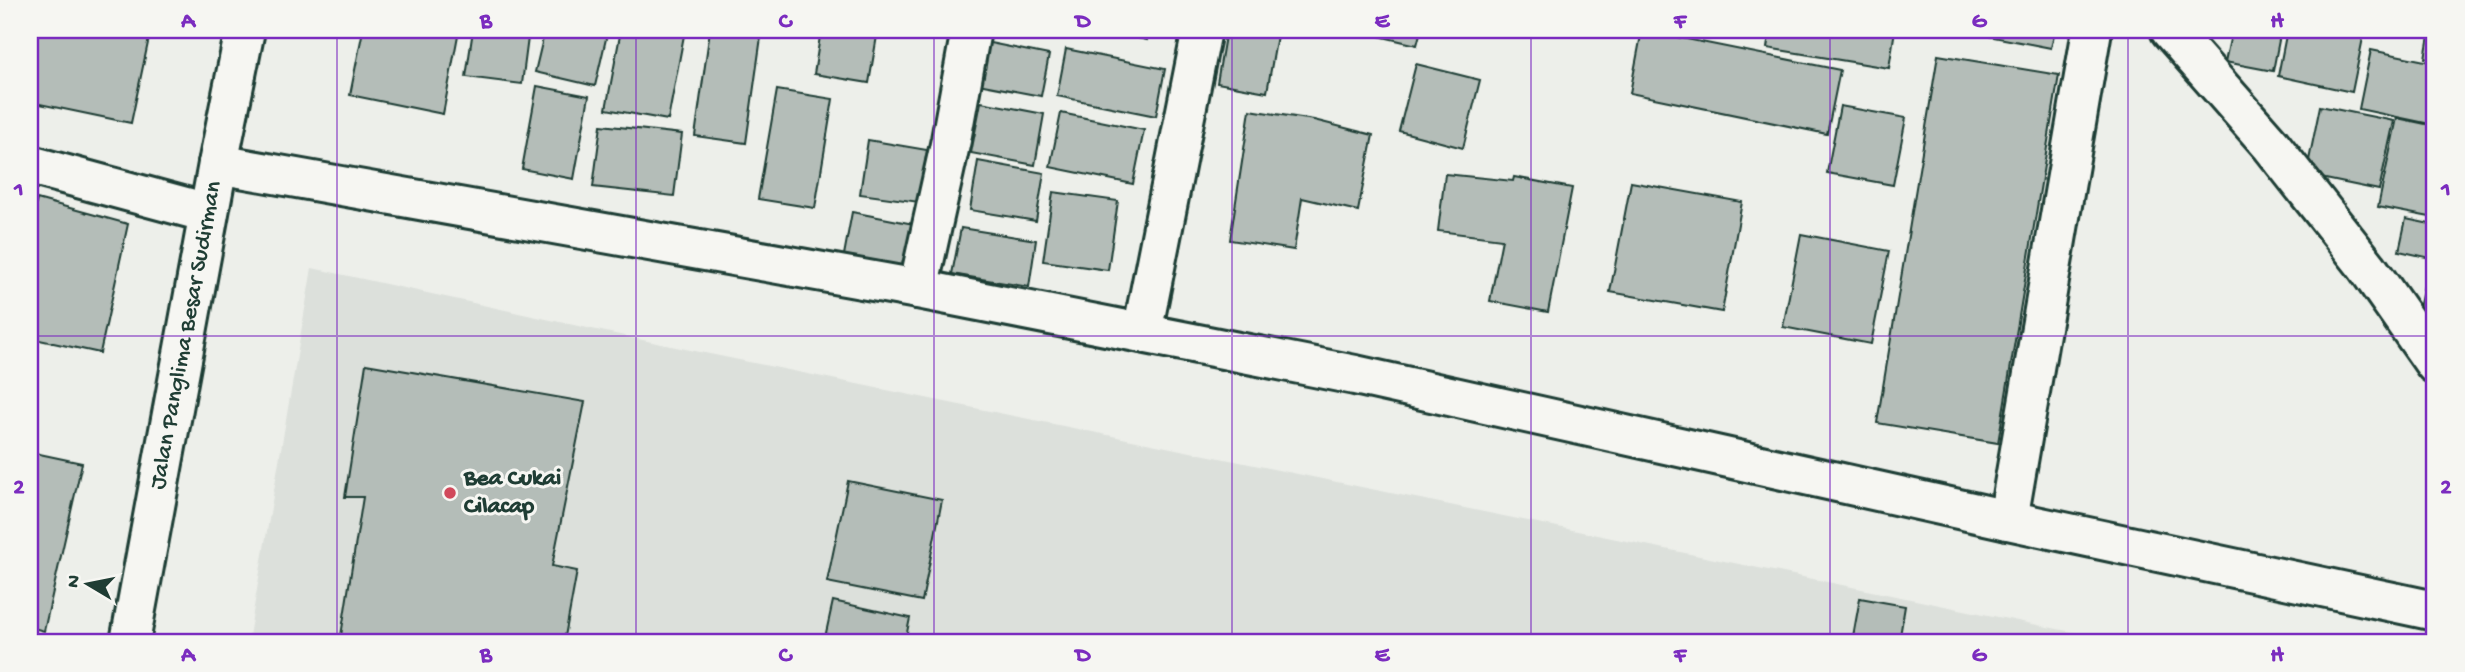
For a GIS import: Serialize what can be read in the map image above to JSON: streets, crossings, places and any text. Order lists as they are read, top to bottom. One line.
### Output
{"streets":{"main road":["Jalan Panglima Besar Sudirman"]},"places":["Bea Cukai Cilacap"],"north":"left","grid":{"columns":["A","B","C","D","E","F","G","H"],"rows":["1","2"]}}
